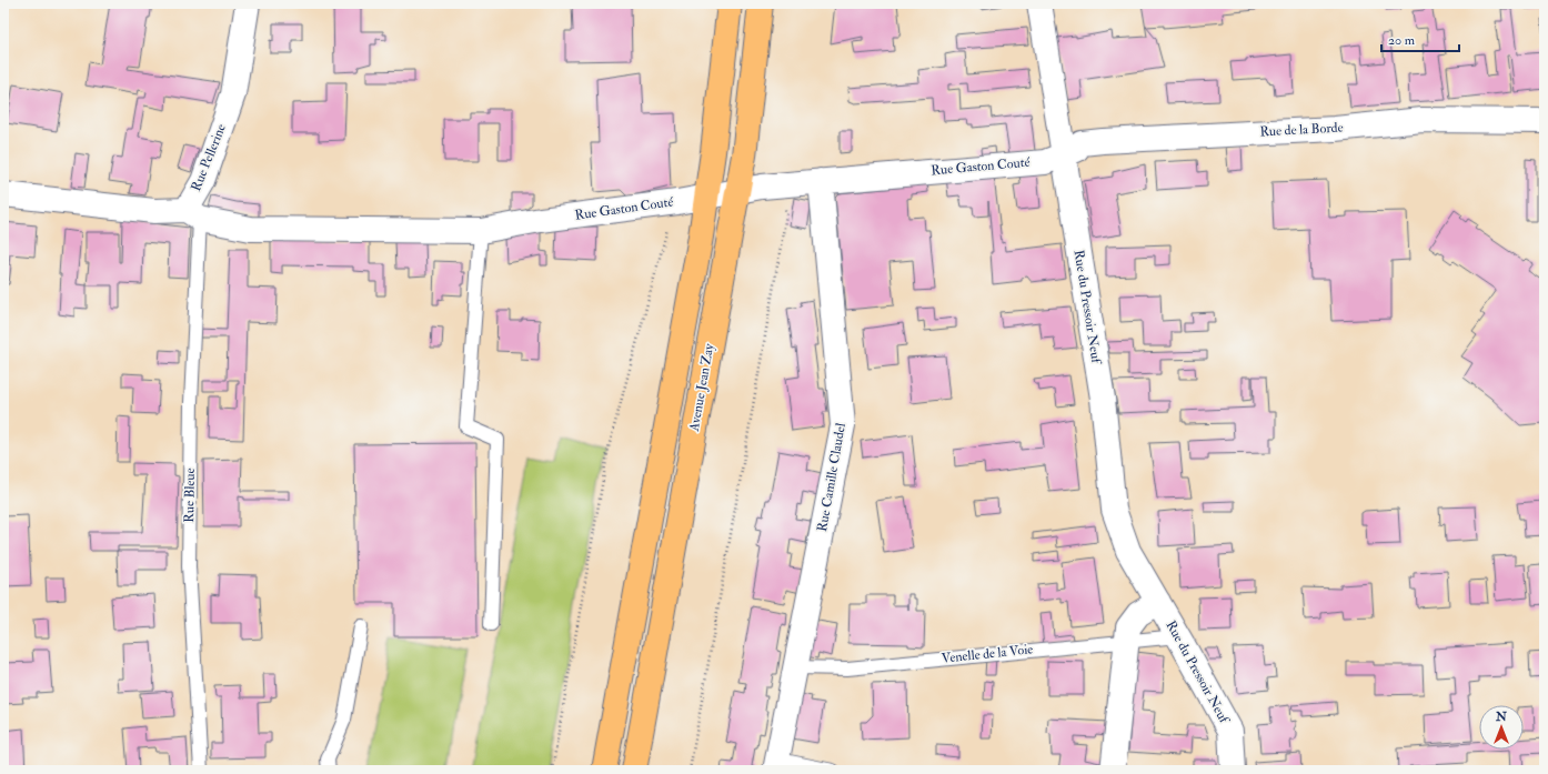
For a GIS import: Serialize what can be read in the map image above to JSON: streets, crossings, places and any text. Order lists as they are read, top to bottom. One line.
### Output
{"streets":{"main road":["Avenue Jean Zay"],"street":["Rue de la Borde","Rue Pellerine","Rue Gaston Couté","Rue du Pressoir Neuf","Rue Camille Claudel"],"lane":["Rue Bleue","Venelle de la Voie"]},"crossings":[["Rue de la Borde","Rue Gaston Couté"],["Rue de la Borde","Rue du Pressoir Neuf"],["Rue Pellerine","Rue Gaston Couté"],["Rue Pellerine","Rue Bleue"],["Rue Gaston Couté","Rue du Pressoir Neuf"],["Rue Gaston Couté","Avenue Jean Zay"],["Rue Gaston Couté","Rue Camille Claudel"],["Rue Gaston Couté","Rue Bleue"],["Rue du Pressoir Neuf","Venelle de la Voie"],["Rue Camille Claudel","Venelle de la Voie"]],"scale_bar":"20 m","north":"top"}
